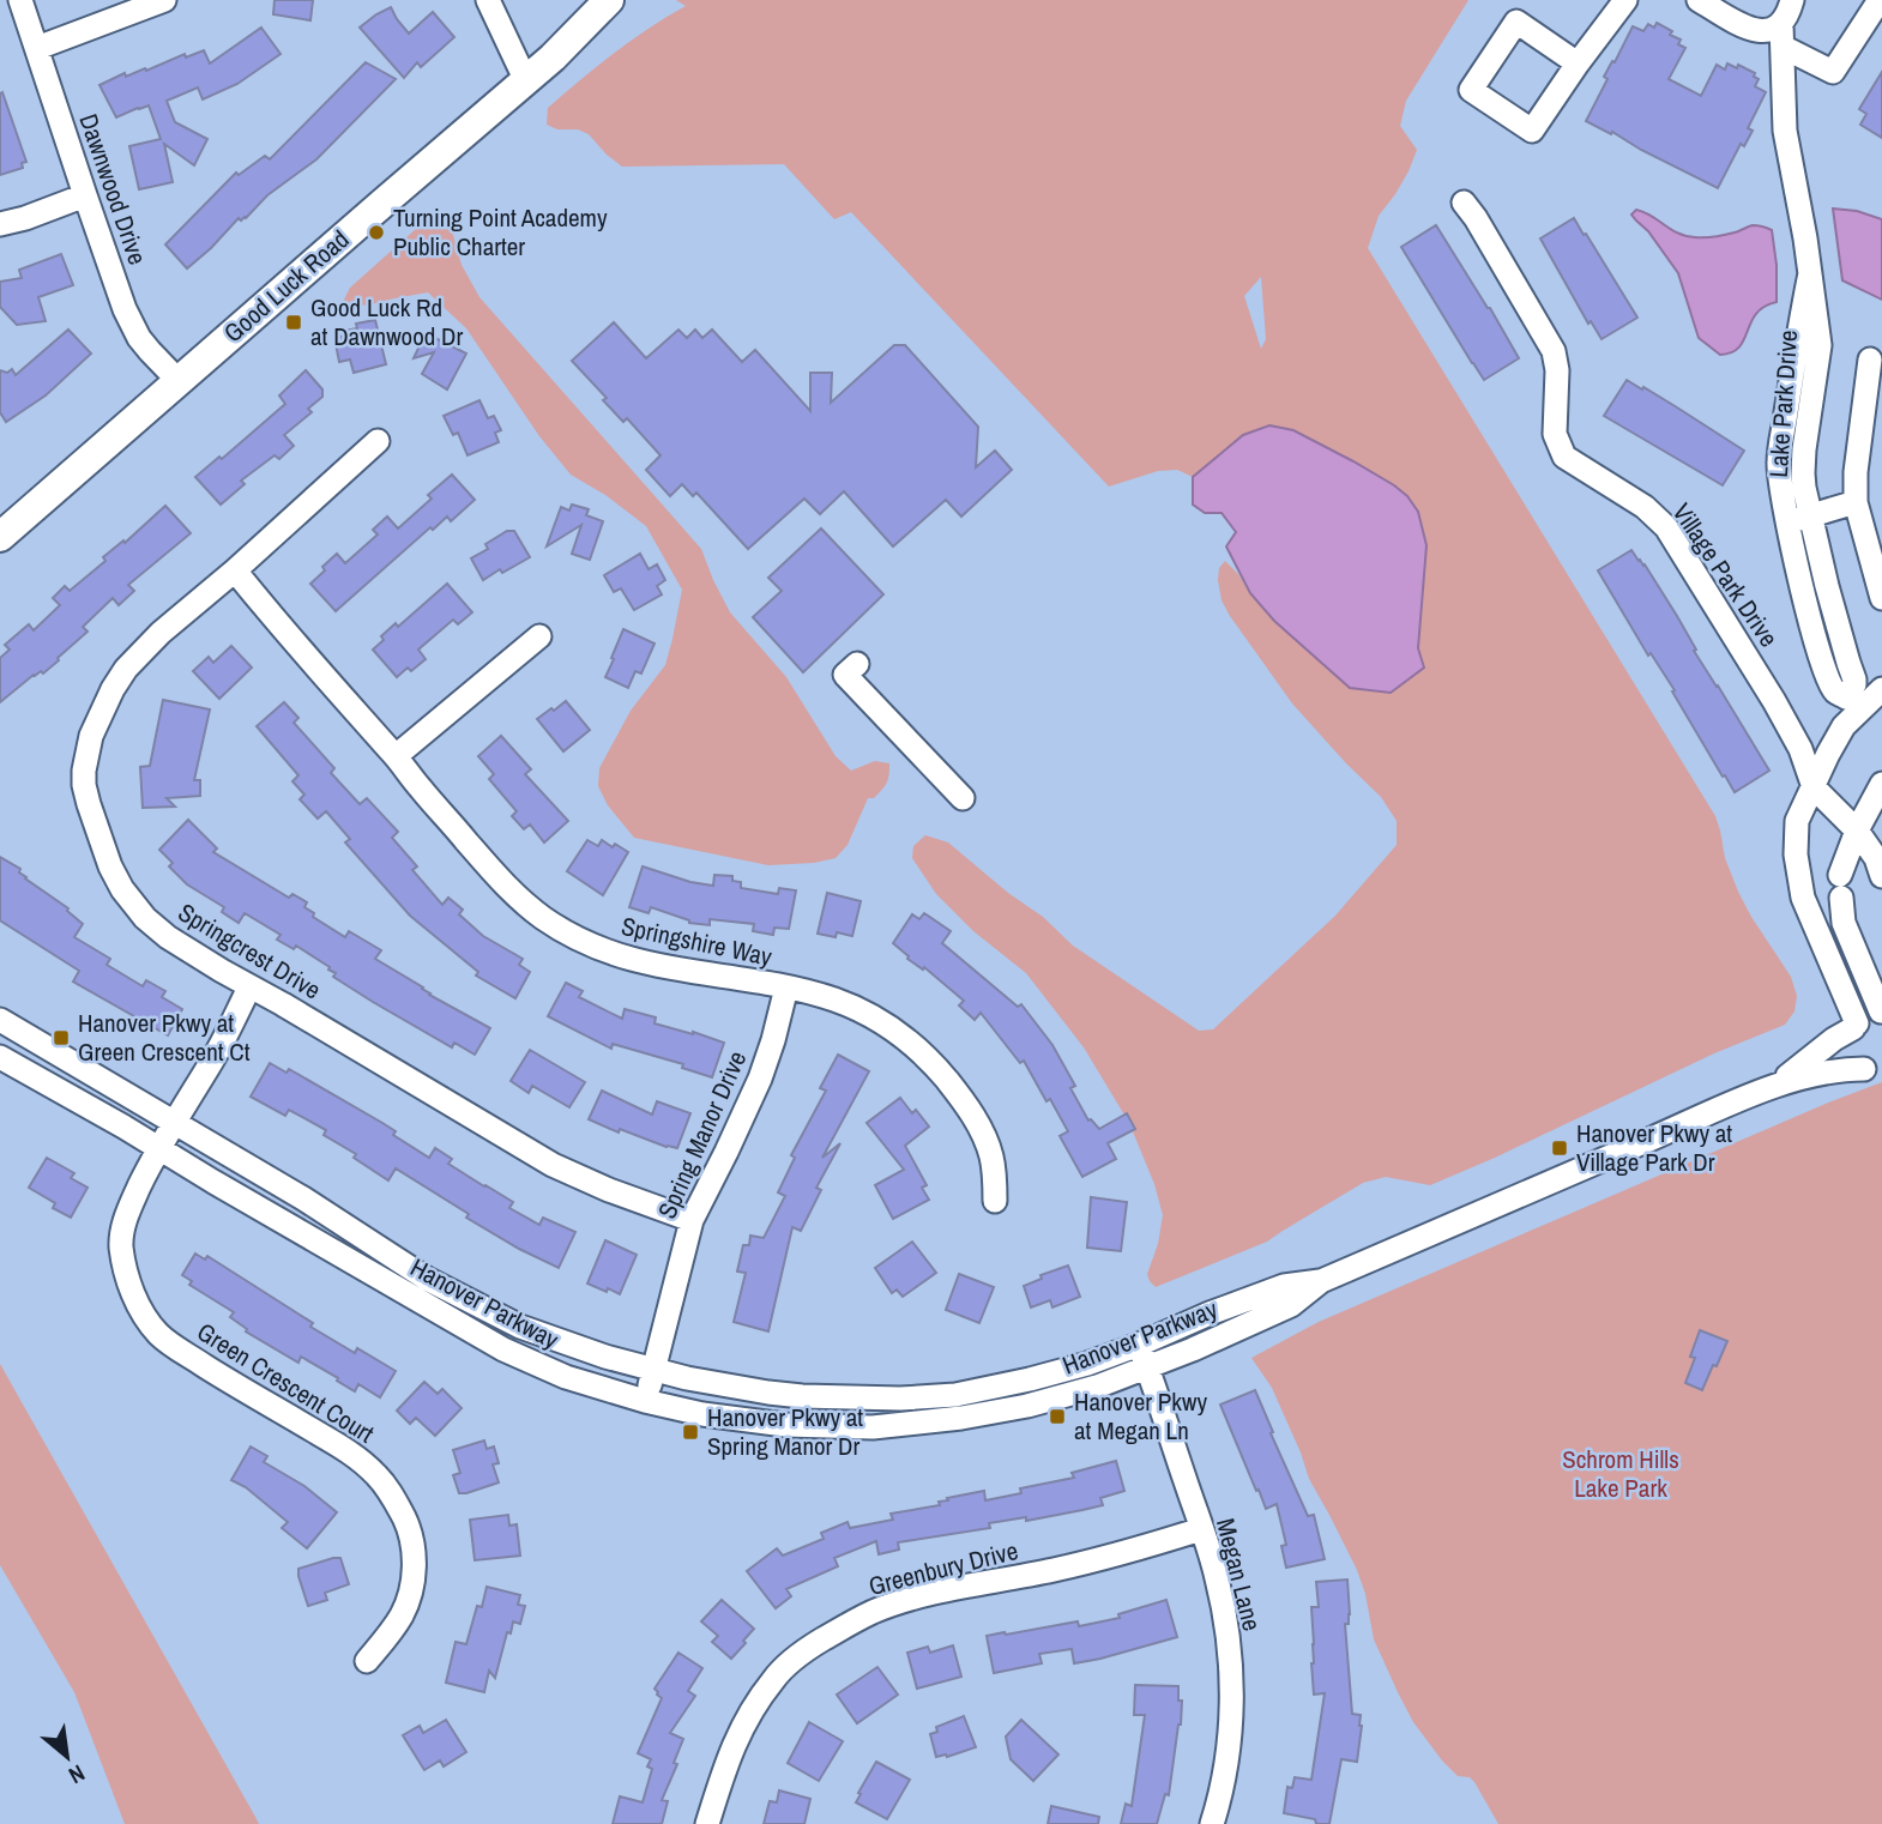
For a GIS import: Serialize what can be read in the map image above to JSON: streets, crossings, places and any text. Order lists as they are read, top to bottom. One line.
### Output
{"streets":{"main road":["Good Luck Road"],"street":["Dawnwood Drive","Lake Park Drive","Village Park Drive","Springshire Way","Springcrest Drive","Spring Manor Drive","Hanover Parkway","Green Crescent Court","Greenbury Drive","Megan Lane"]},"crossings":[["Dawnwood Drive","Good Luck Road"],["Springshire Way","Springcrest Drive"],["Springshire Way","Spring Manor Drive"],["Springcrest Drive","Spring Manor Drive"],["Springcrest Drive","Green Crescent Court"],["Spring Manor Drive","Hanover Parkway"],["Hanover Parkway","Green Crescent Court"],["Hanover Parkway","Megan Lane"],["Greenbury Drive","Megan Lane"]],"parks":["Schrom Hills Lake Park"],"places":{"other":["Turning Point Academy Public Charter"],"transit":["Good Luck Rd at Dawnwood Dr","Hanover Pkwy at Green Crescent Ct","Hanover Pkwy at Village Park Dr","Hanover Pkwy at Megan Ln","Hanover Pkwy at Spring Manor Dr"]},"north":"bottom right"}
